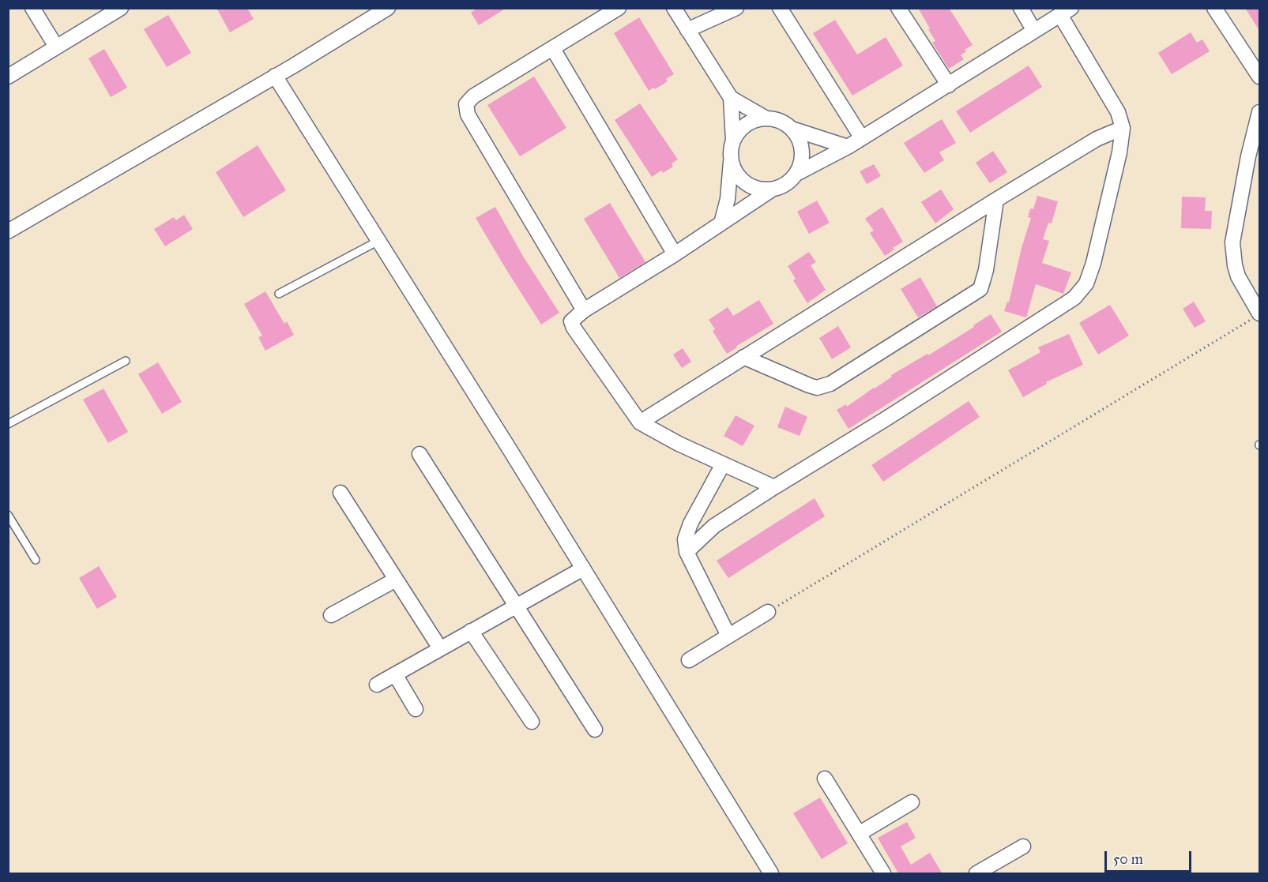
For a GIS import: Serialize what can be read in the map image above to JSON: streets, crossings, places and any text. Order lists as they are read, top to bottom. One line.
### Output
{"scale_bar":"50 m"}
